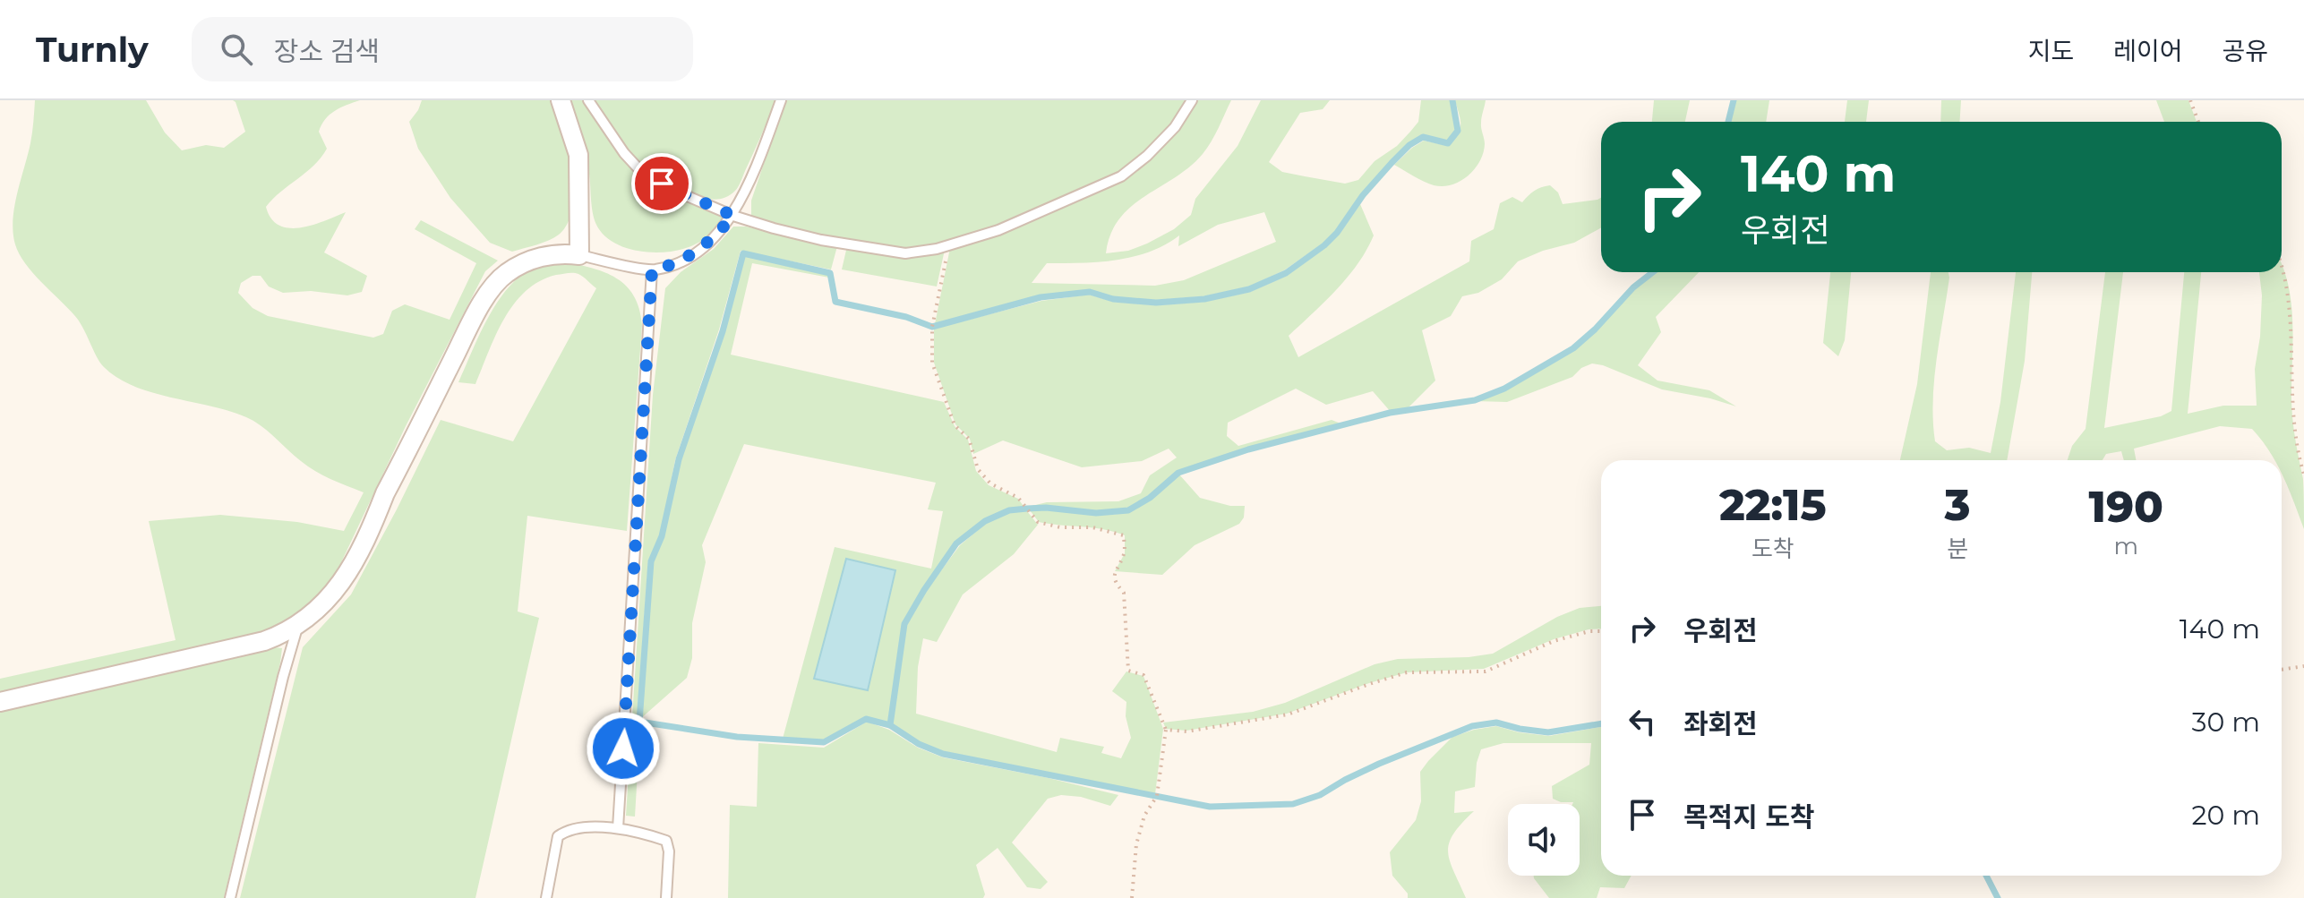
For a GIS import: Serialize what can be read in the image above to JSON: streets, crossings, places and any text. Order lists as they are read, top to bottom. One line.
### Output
{"page":{"header":"Turnly","search":"장소 검색","nav":["지도","레이어","공유"],"turn":["140 m","우회전"],"eta":["22:15","도착","3","분","190","m"],"list":[{"name":"우회전","value":"140 m"},{"name":"좌회전","value":"30 m"},{"name":"목적지 도착","value":"20 m"}]}}
